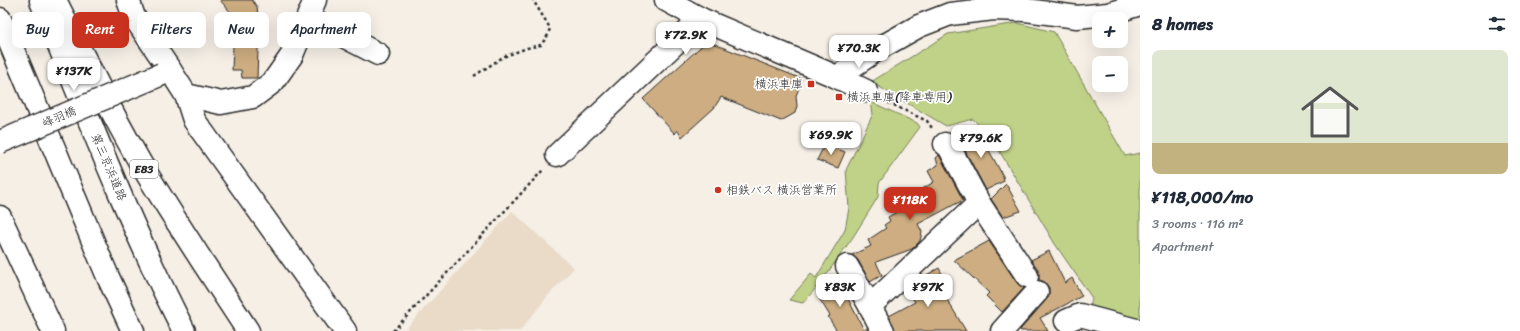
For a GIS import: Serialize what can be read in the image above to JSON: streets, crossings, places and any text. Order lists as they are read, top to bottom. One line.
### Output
{"streets":{"main road":["峰羽橋","第三京浜道路","E83"]},"places":{"transit":["横浜車庫","横浜車庫(降車専用)"],"other":["相鉄バス 横浜営業所"]},"page":{"heading":"8 homes","map_buttons":["+","−"],"chip":["Buy","Rent","Filters","New","Apartment"],"price":["¥72.9K","¥70.3K","¥137K","¥69.9K","¥79.6K","¥118K","¥83K","¥97K"],"list":[{"name":"¥118,000/mo","note":"3 rooms · 116 m² · Apartment"}]}}
